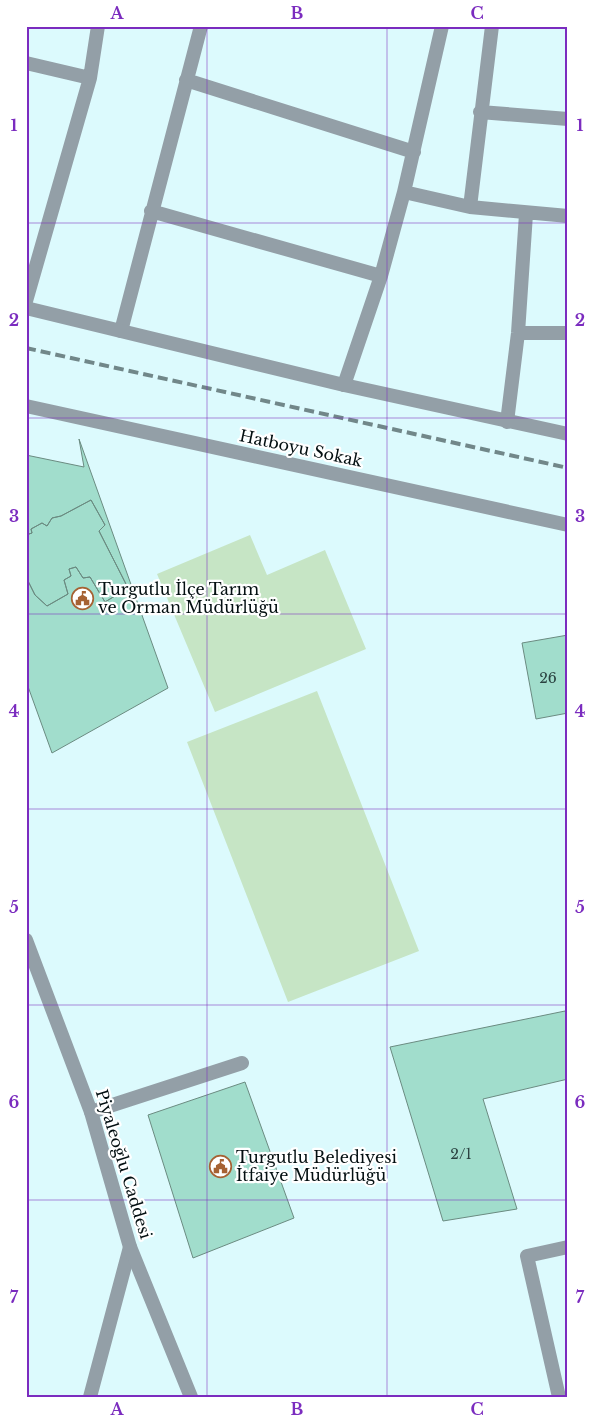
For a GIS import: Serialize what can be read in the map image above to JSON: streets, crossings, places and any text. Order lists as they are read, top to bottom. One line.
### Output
{"streets":{"street":["Hatboyu Sokak","Piyaleoğlu Caddesi"]},"places":{"public building":["Turgutlu İlçe Tarım ve Orman Müdürlüğü","Turgutlu Belediyesi İtfaiye Müdürlüğü"]},"house_numbers":["26","2/1"],"grid":{"columns":["A","B","C"],"rows":["1","2","3","4","5","6","7"]}}
